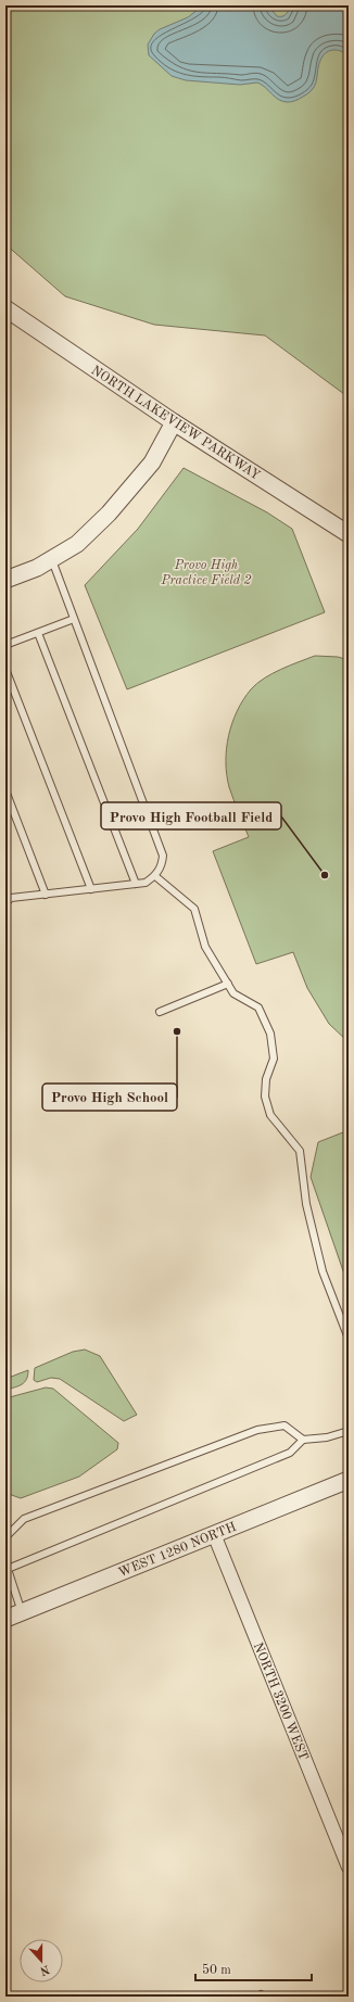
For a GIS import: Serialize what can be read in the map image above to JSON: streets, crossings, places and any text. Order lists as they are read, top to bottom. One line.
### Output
{"streets":{"street":["NORTH LAKEVIEW PARKWAY","WEST 1280 NORTH","NORTH 3200 WEST"]},"crossings":[["WEST 1280 NORTH","NORTH 3200 WEST"]],"parks":["Provo High Practice Field 2"],"places":["Provo High Football Field","Provo High School"],"scale_bar":"50 m","north":"bottom"}
